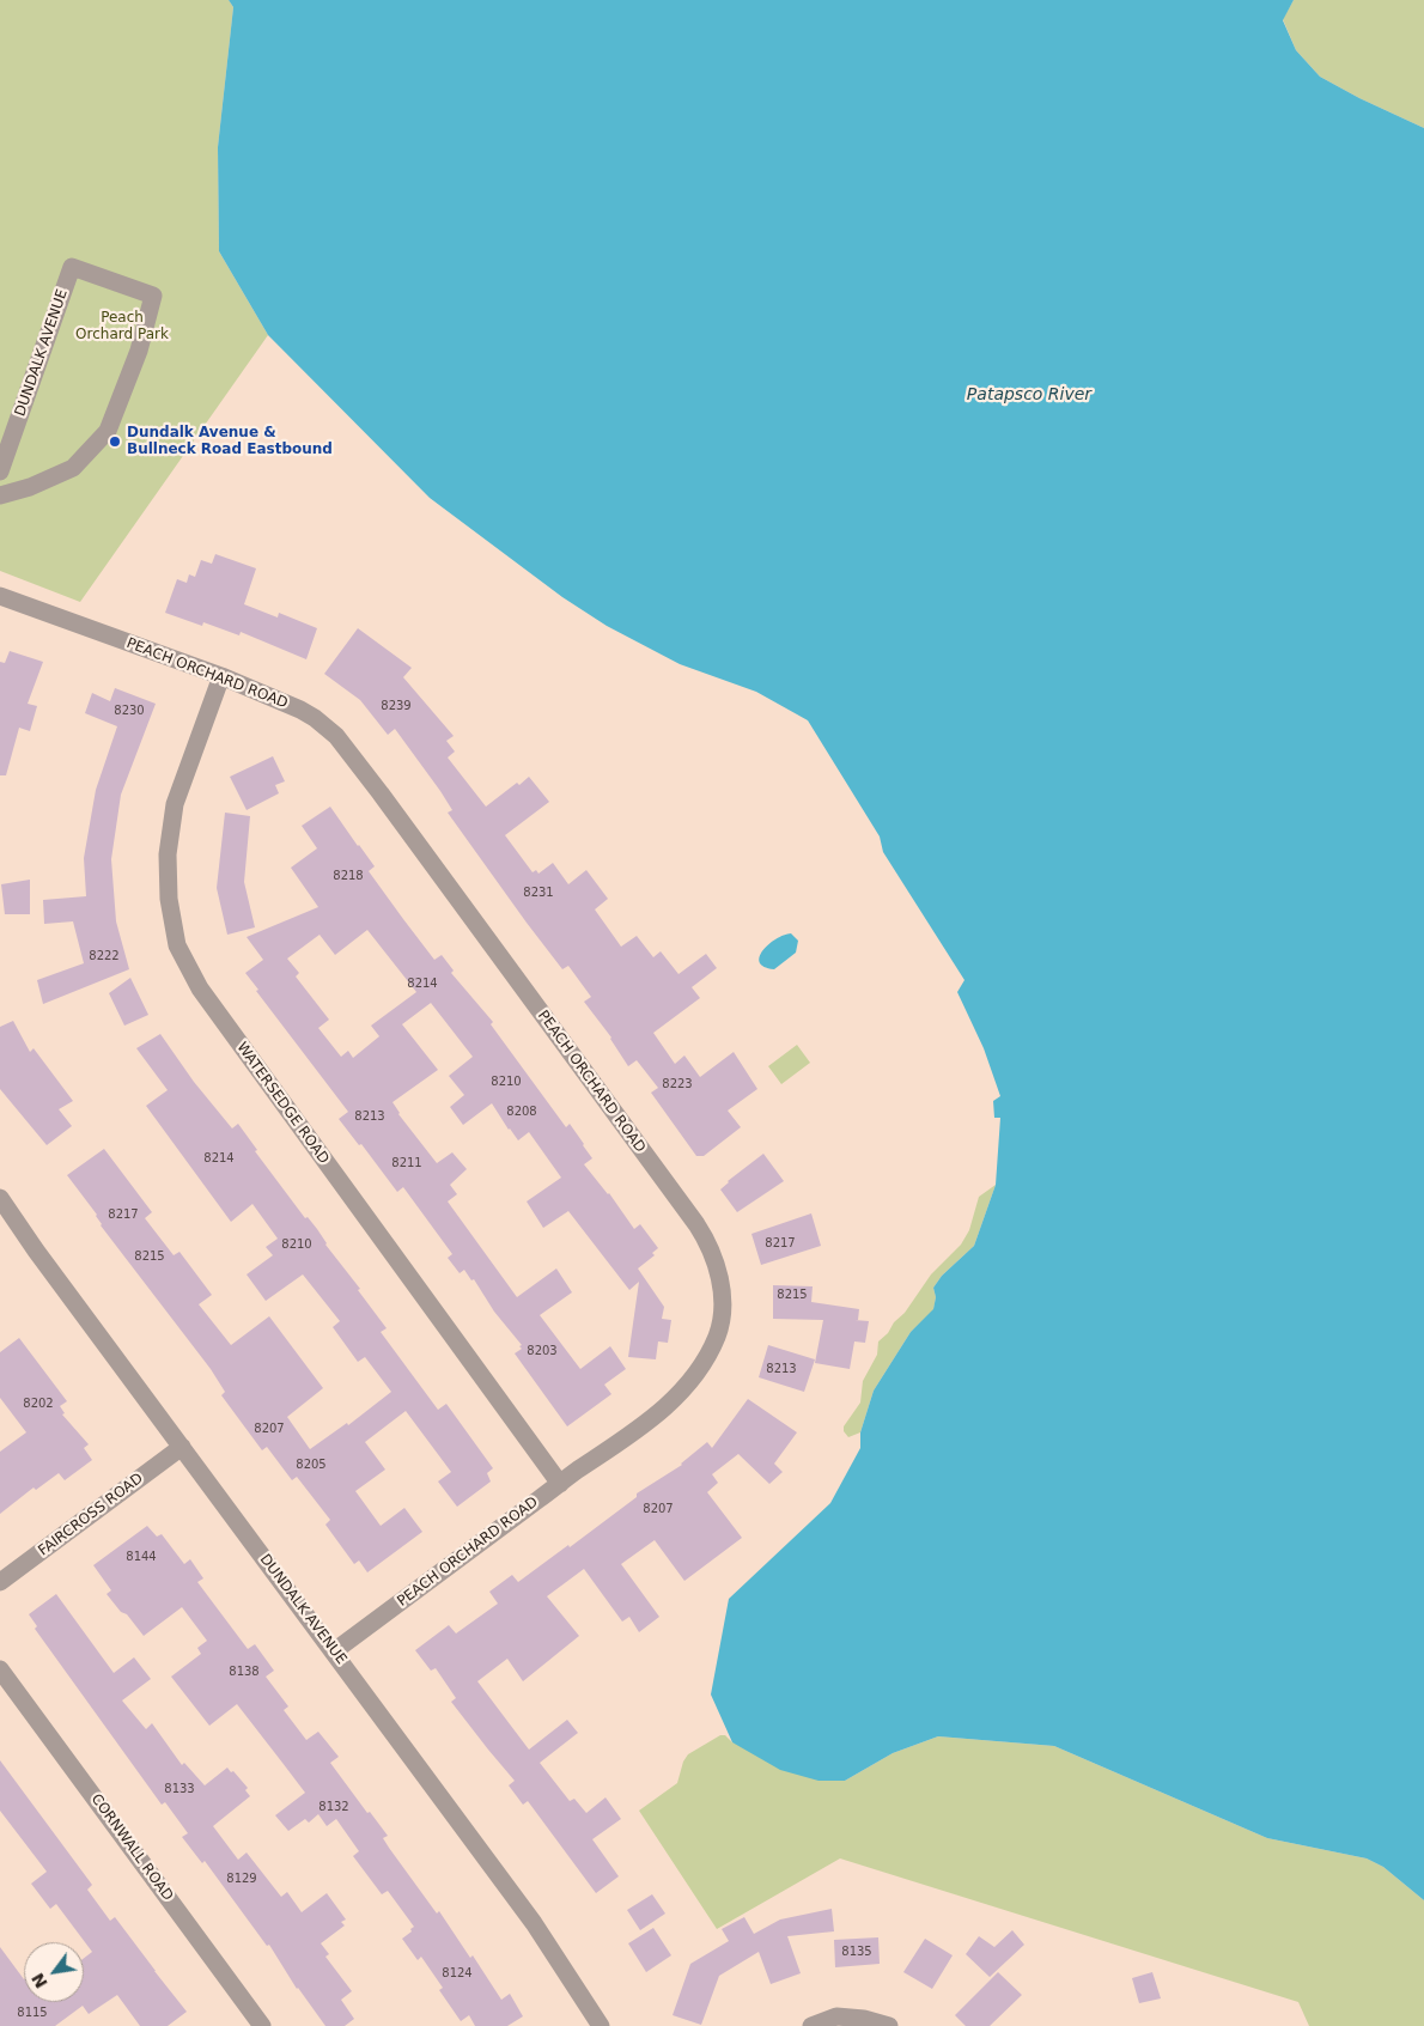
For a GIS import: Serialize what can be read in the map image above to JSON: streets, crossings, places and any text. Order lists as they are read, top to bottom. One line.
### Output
{"streets":{"street":["DUNDALK AVENUE","PEACH ORCHARD ROAD","WATERSEDGE ROAD","FAIRCROSS ROAD","CORNWALL ROAD"]},"crossings":[["DUNDALK AVENUE","PEACH ORCHARD ROAD"],["DUNDALK AVENUE","FAIRCROSS ROAD"],["PEACH ORCHARD ROAD","WATERSEDGE ROAD"]],"water":["Patapsco River"],"parks":["Peach Orchard Park"],"places":["Dundalk Avenue & Bullneck Road Eastbound"],"house_numbers":["8239","8230","8218","8231","8222","8214","8210","8223","8208","8213","8214","8211","8217","8217","8210","8215","8215","8203","8213","8202","8207","8205","8207","8144","8138","8133","8132","8129","8135","8124","8115"],"north":"bottom left"}
